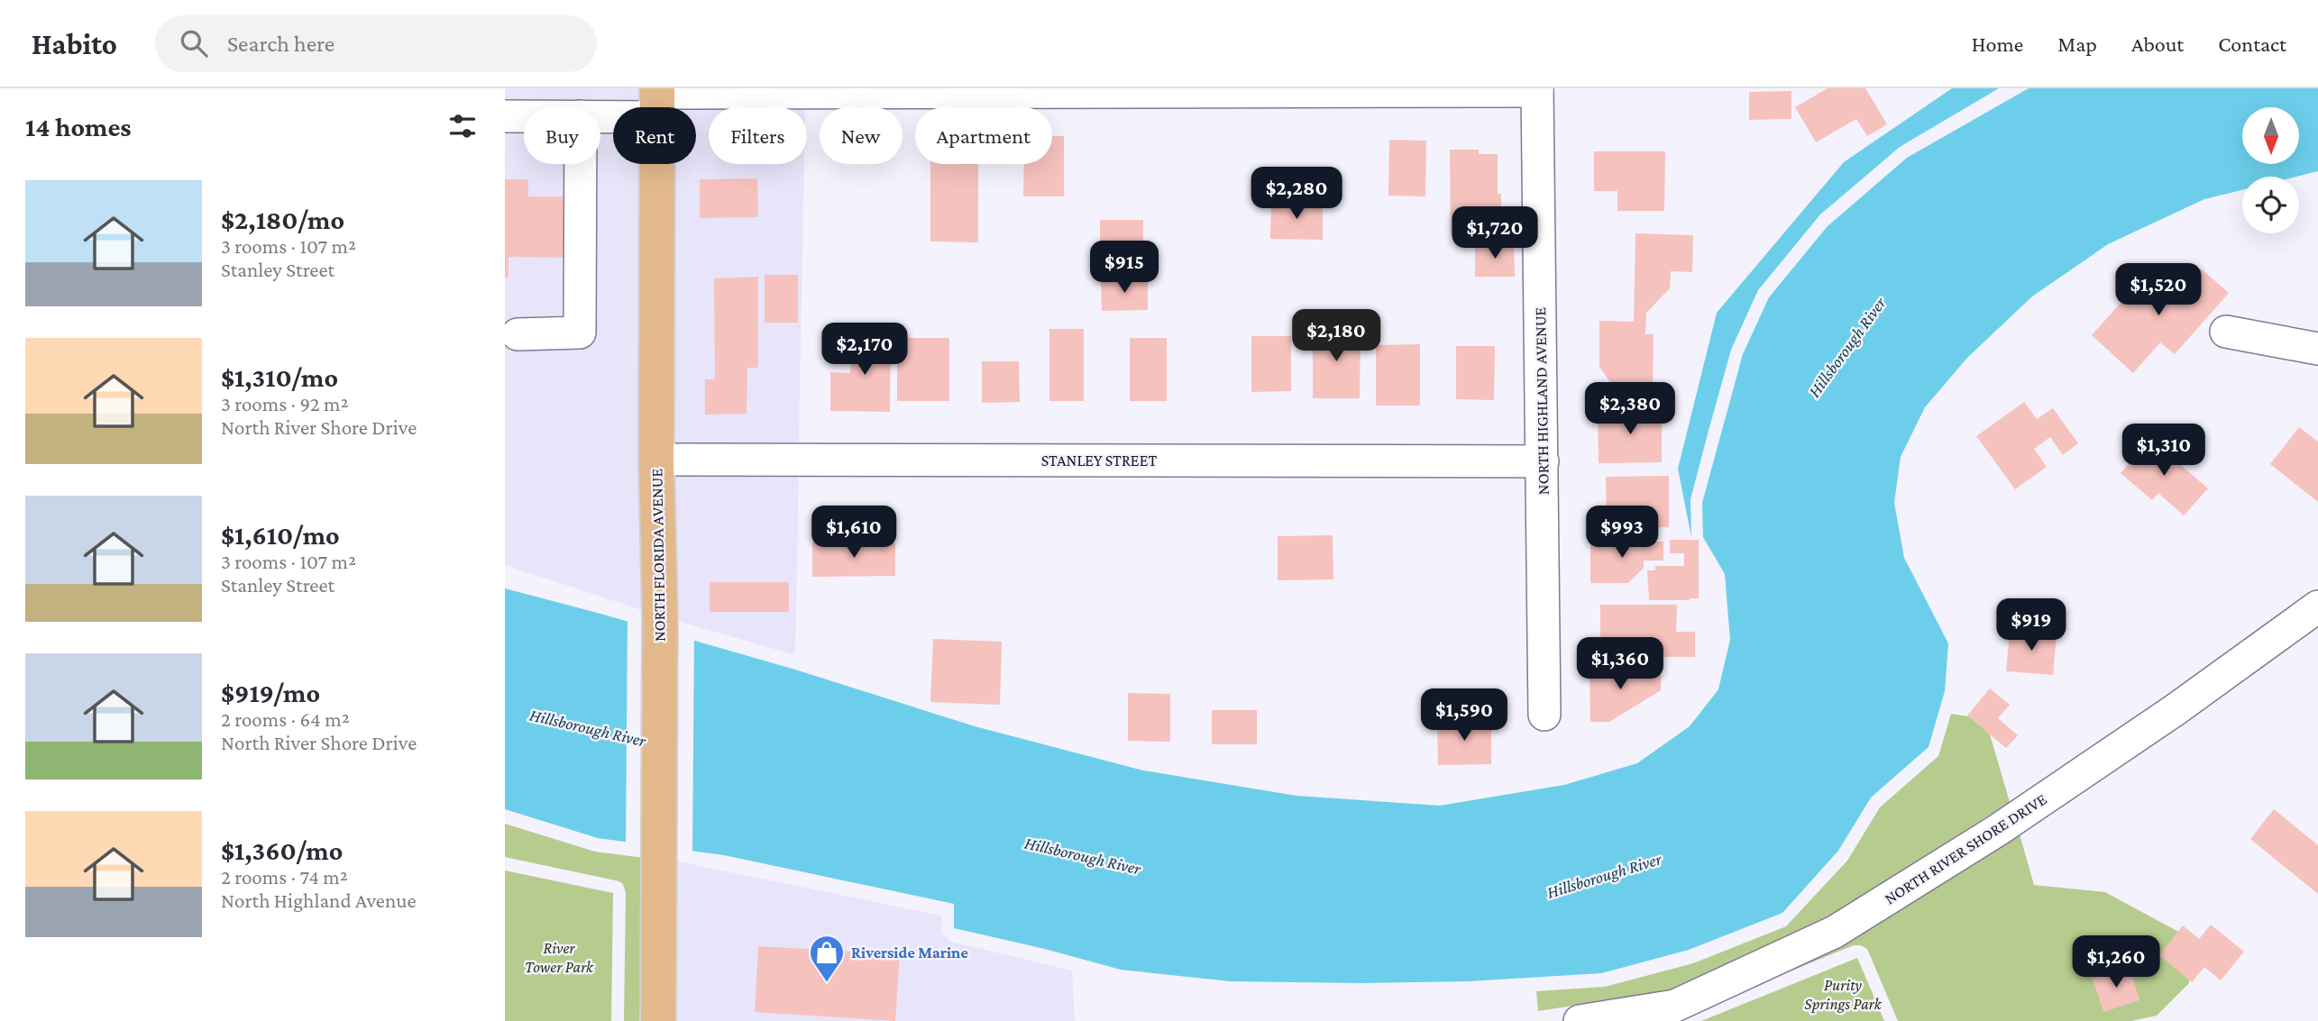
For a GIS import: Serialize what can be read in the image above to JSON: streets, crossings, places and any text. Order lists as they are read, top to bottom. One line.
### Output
{"streets":{"main road":["NORTH FLORIDA AVENUE"],"street":["NORTH HIGHLAND AVENUE","STANLEY STREET","NORTH RIVER SHORE DRIVE"]},"crossings":[["NORTH HIGHLAND AVENUE","STANLEY STREET"],["STANLEY STREET","NORTH FLORIDA AVENUE"]],"water":["Hillsborough River"],"parks":["River Tower Park","Purity Springs Park"],"places":{"shop":["Riverside Marine"]},"north":"bottom","page":{"header":"Habito","search":"Search here","nav":["Home","Map","About","Contact"],"heading":"14 homes","chip":["Buy","Rent","Filters","New","Apartment"],"list":[{"name":"$2,180/mo","note":"3 rooms · 107 m² · Stanley Street"},{"name":"$1,310/mo","note":"3 rooms · 92 m² · North River Shore Drive"},{"name":"$1,610/mo","note":"3 rooms · 107 m² · Stanley Street"},{"name":"$919/mo","note":"2 rooms · 64 m² · North River Shore Drive"},{"name":"$1,360/mo","note":"2 rooms · 74 m² · North Highland Avenue"}],"price":["$2,280","$1,720","$915","$1,520","$2,180","$2,170","$2,380","$1,310","$1,610","$993","$919","$1,360","$1,590","$1,260"]}}
